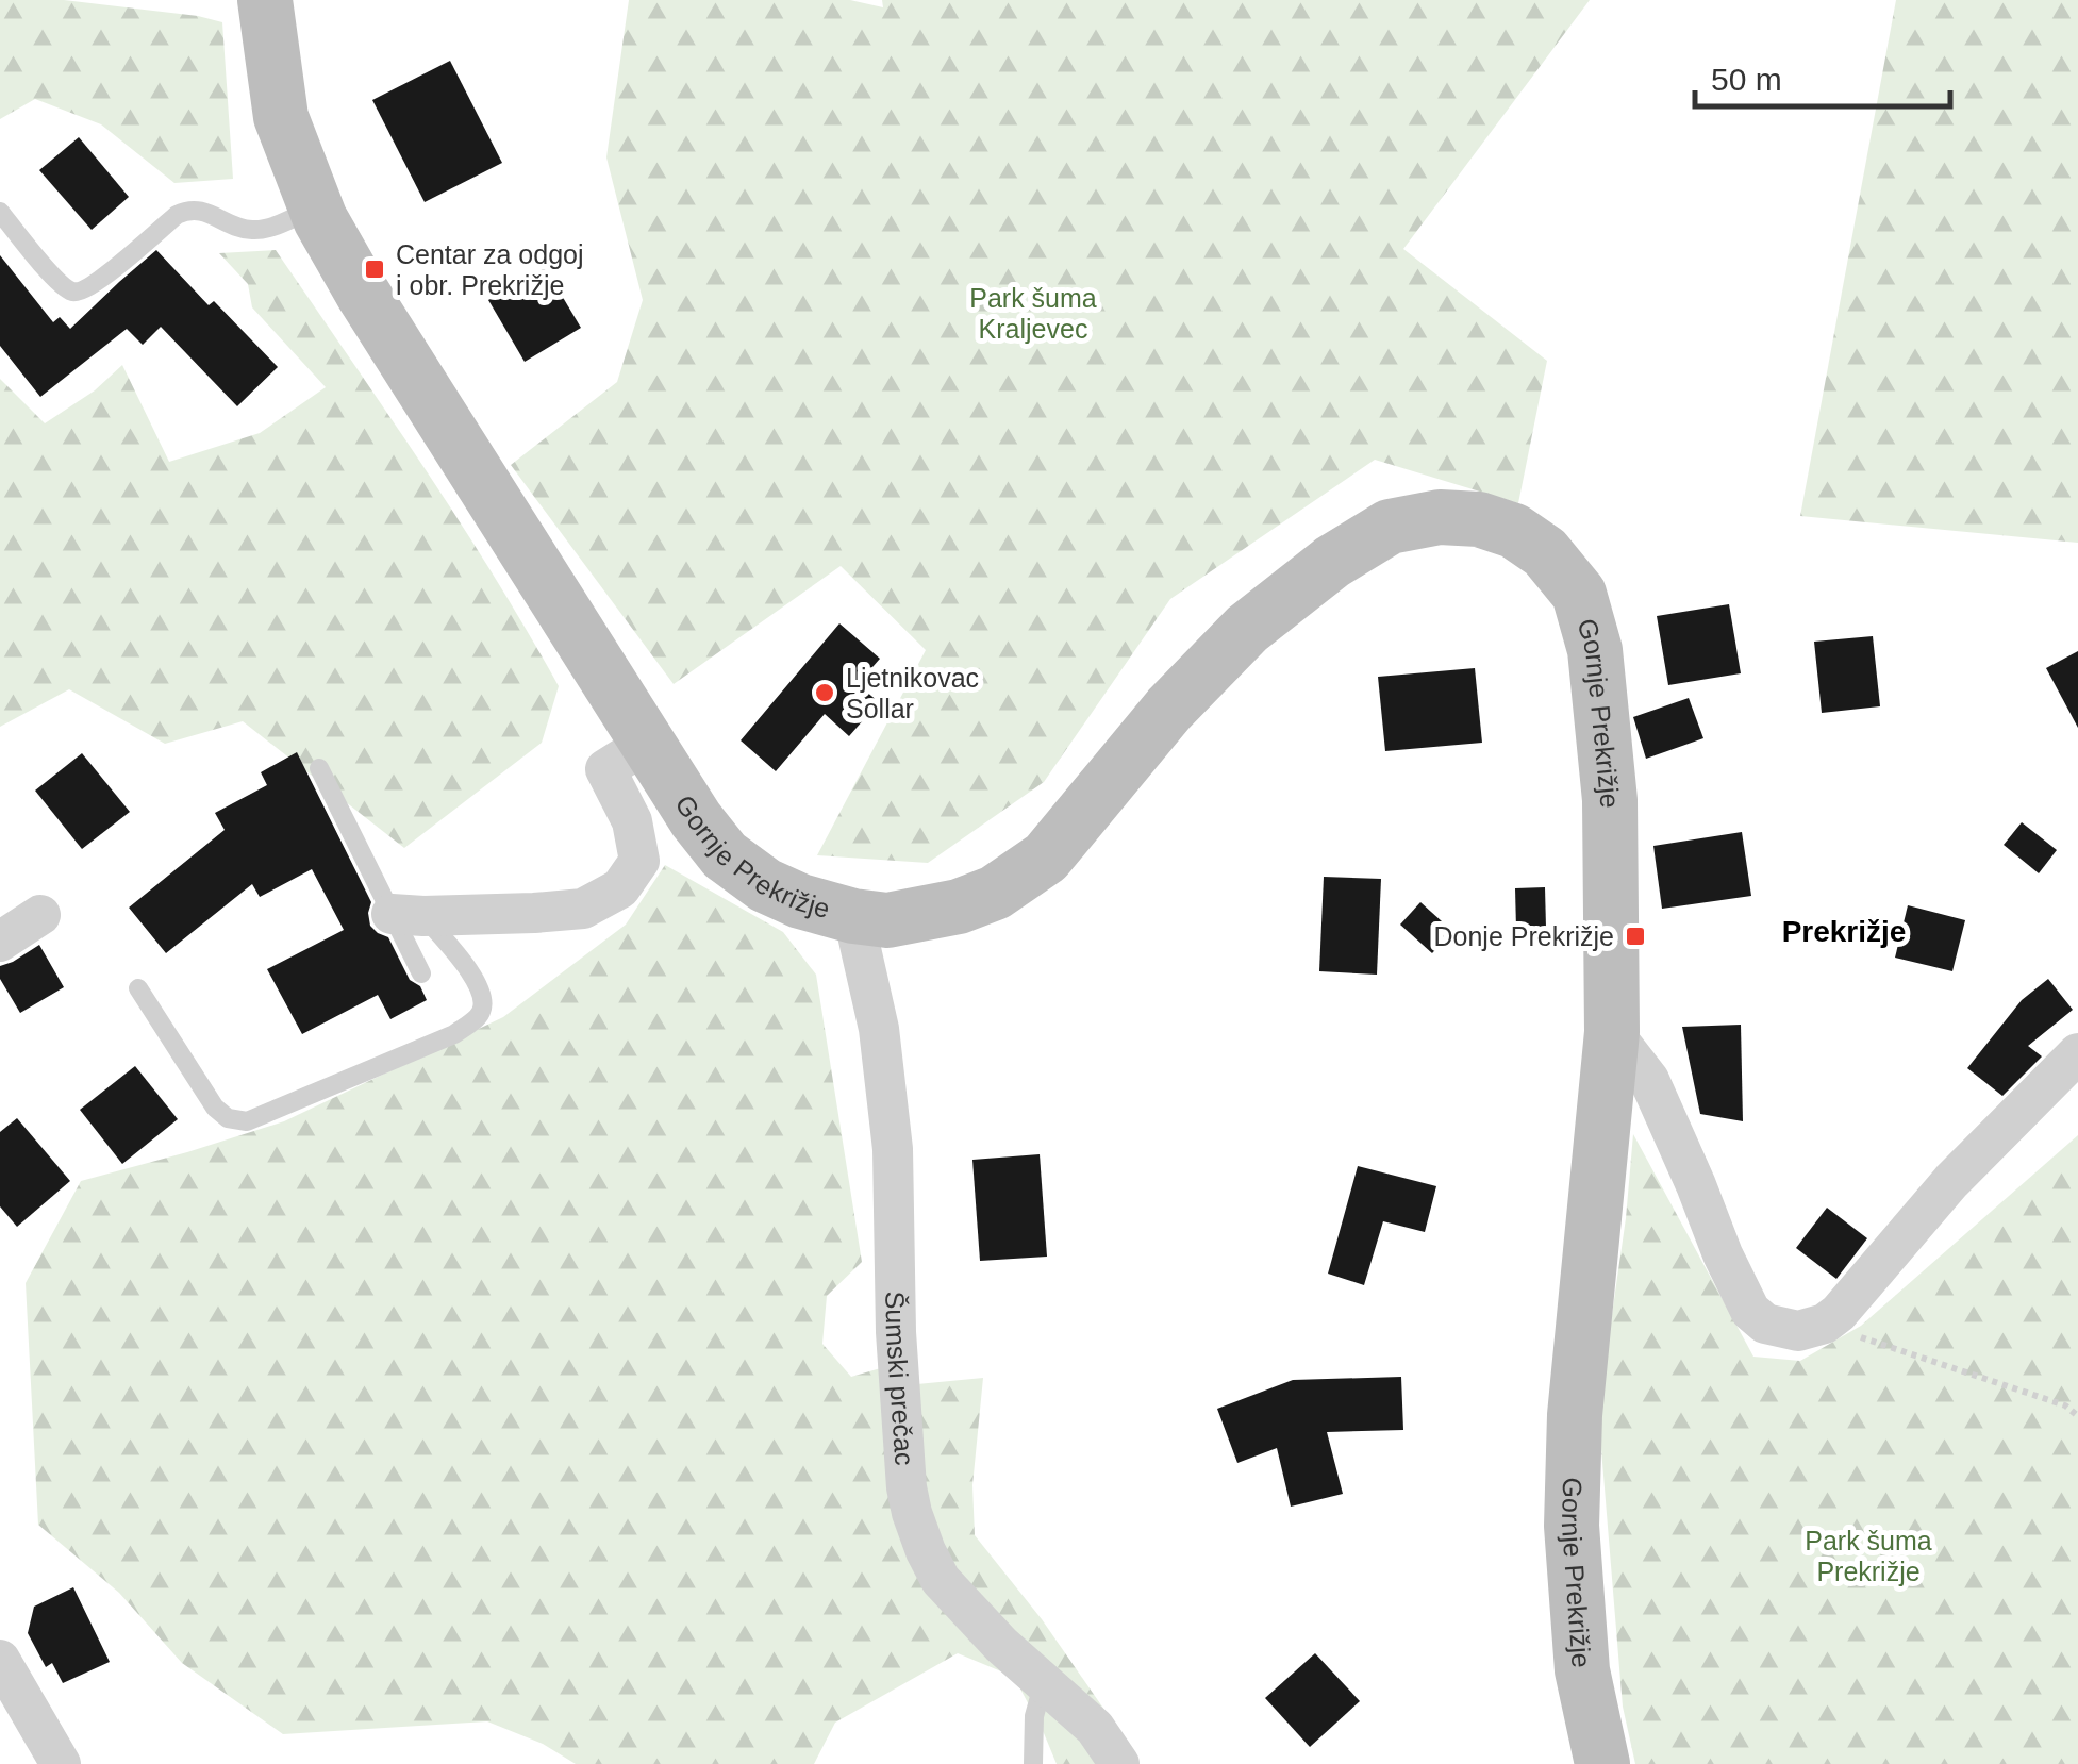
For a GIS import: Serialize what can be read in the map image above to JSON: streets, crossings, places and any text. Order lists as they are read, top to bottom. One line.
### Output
{"streets":{"street":["Gornje Prekrižje","Šumski prečac"]},"crossings":[["Gornje Prekrižje","Šumski prečac"]],"districts":["Prekrižje"],"parks":["Park šuma Kraljevec","Park šuma Prekrižje"],"places":{"transit":["Centar za odgoj i obr. Prekrižje","Donje Prekrižje"],"other":["Ljetnikovac Sollar"]},"scale_bar":"50 m"}
